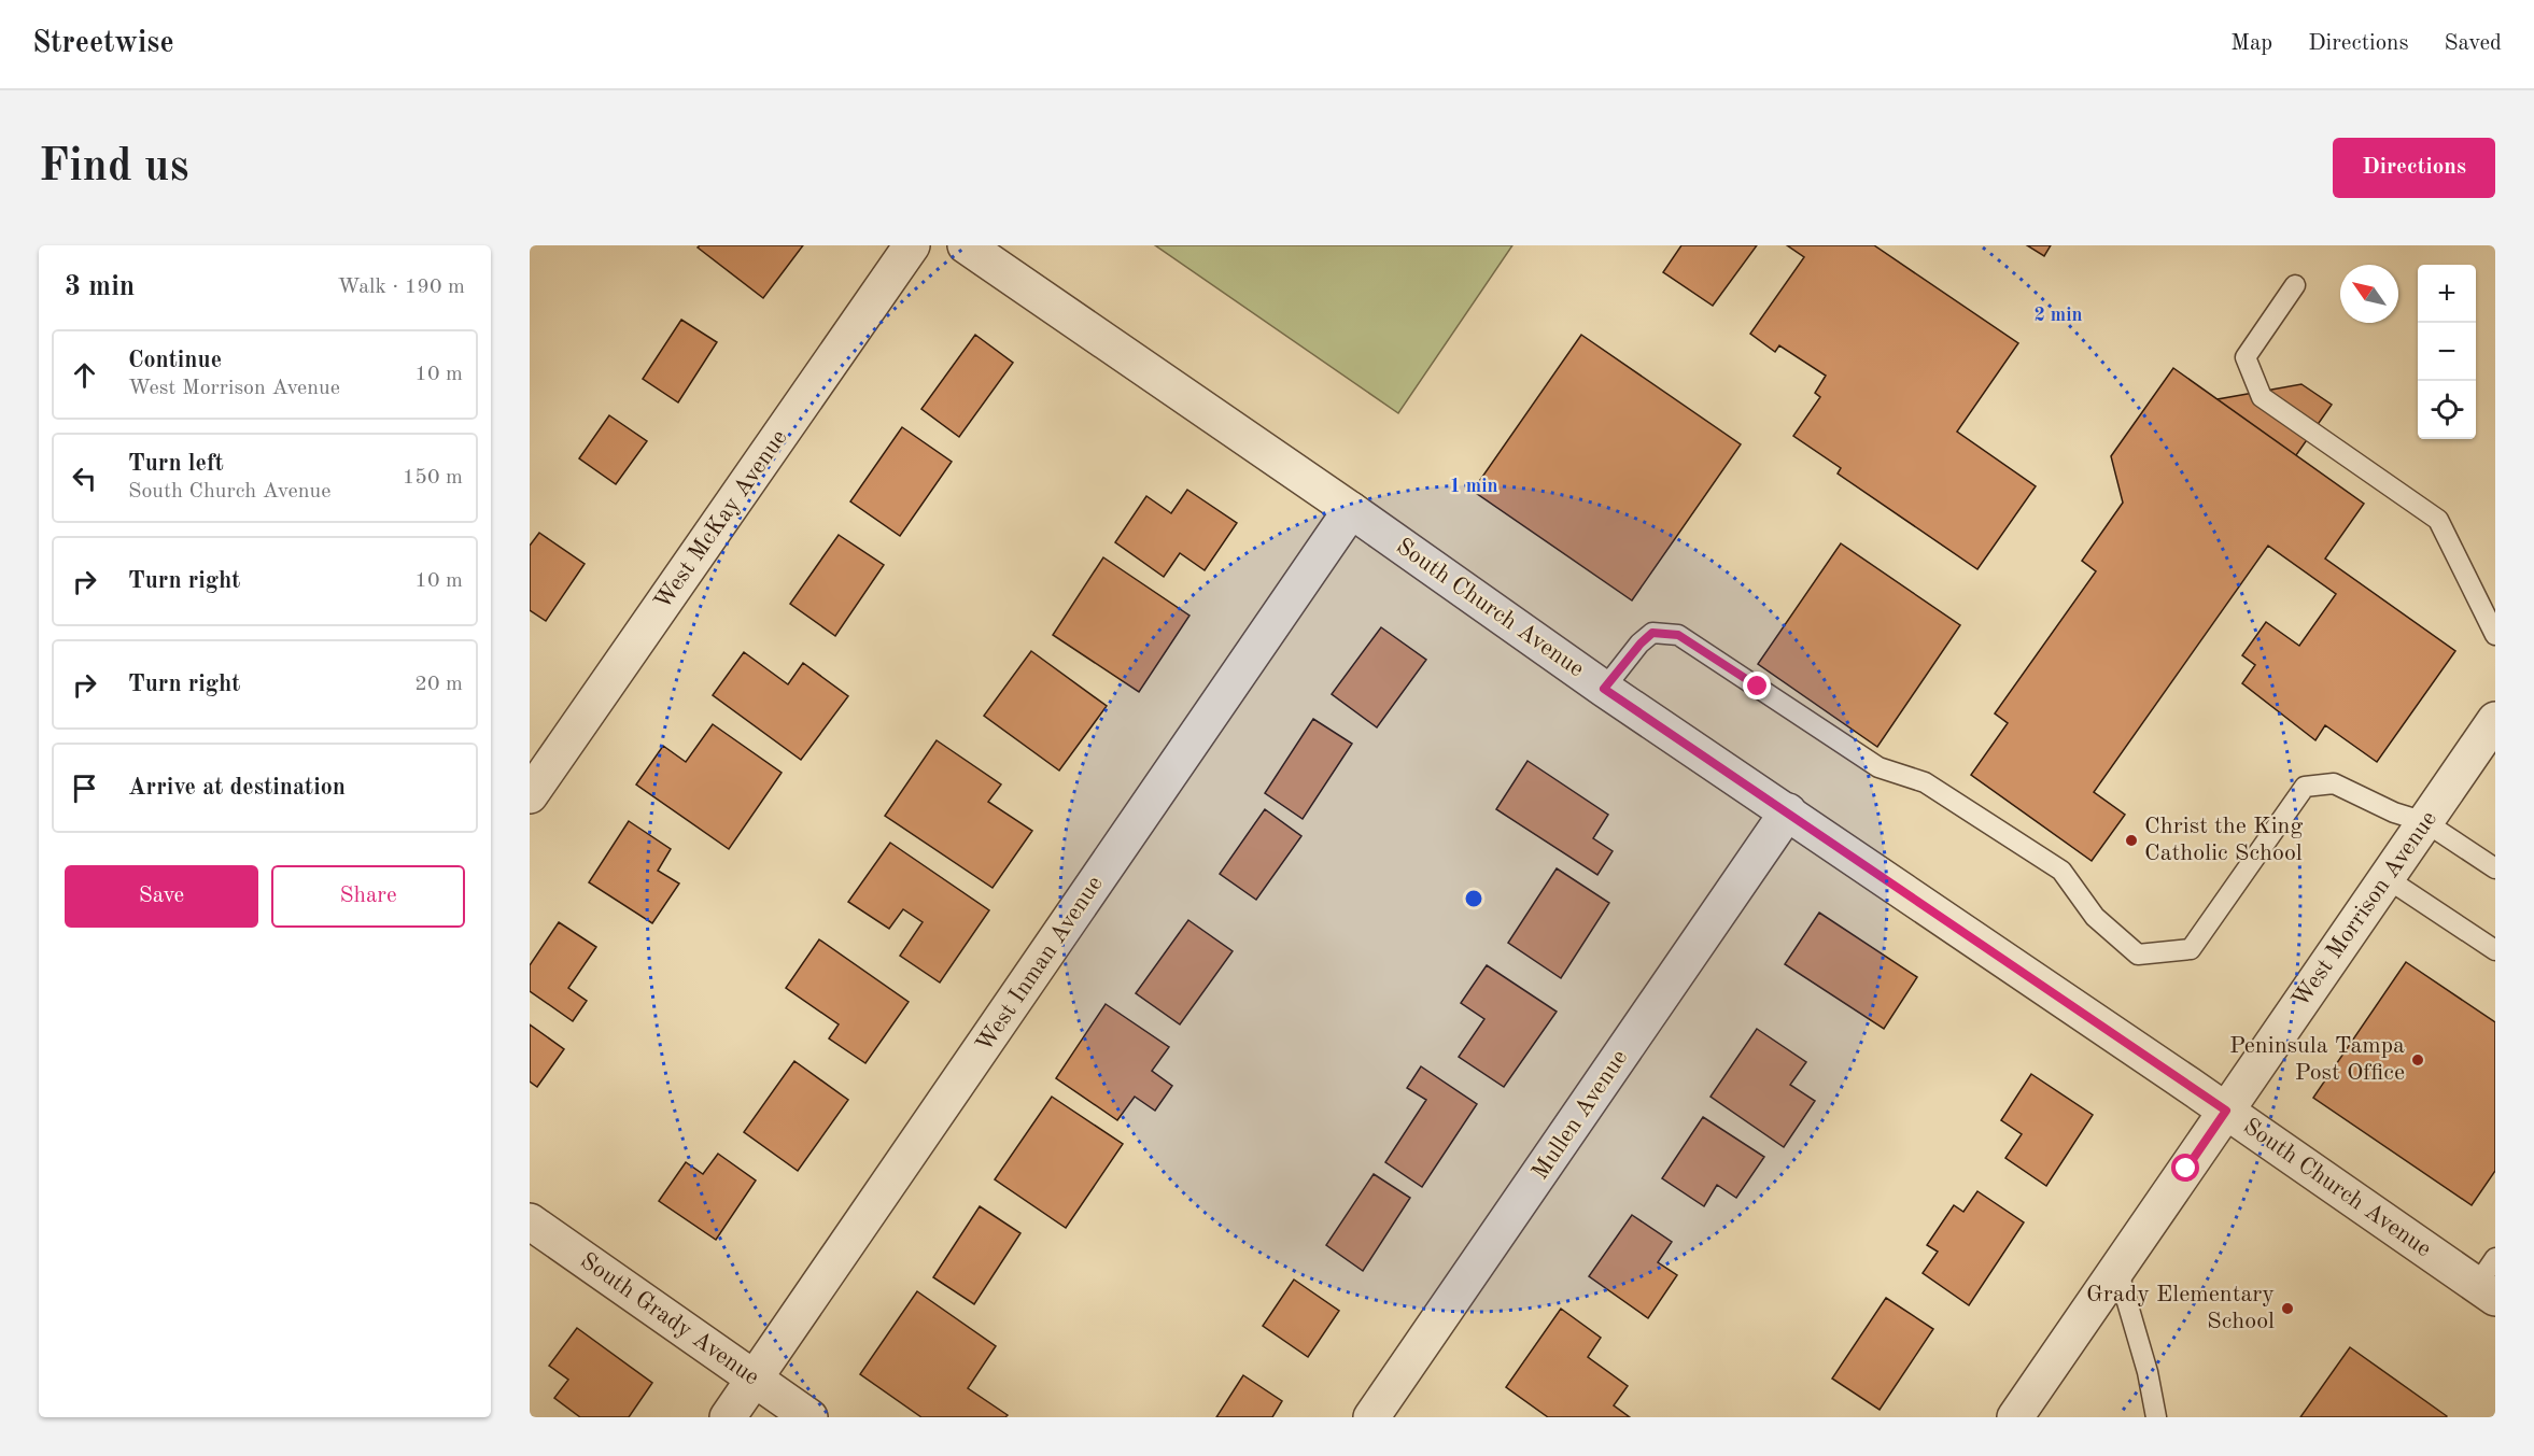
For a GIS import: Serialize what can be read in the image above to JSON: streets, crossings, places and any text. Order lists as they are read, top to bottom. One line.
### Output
{"streets":{"street":["West McKay Avenue","South Church Avenue","West Morrison Avenue","West Inman Avenue","Mullen Avenue","South Grady Avenue"]},"crossings":[["South Church Avenue","West Morrison Avenue"],["South Church Avenue","West Inman Avenue"],["South Church Avenue","Mullen Avenue"],["West Inman Avenue","South Grady Avenue"]],"places":["Christ the King Catholic School","Peninsula Tampa Post Office","Grady Elementary School"],"north":"top left","page":{"header":"Streetwise","nav":["Map","Directions","Saved"],"buttons":["Directions",["Save","Share"]],"title":"Find us","heading":["3 min","Walk · 190 m"],"map_buttons":["+","−"],"list":[["Continue","West Morrison Avenue","10 m"],["Turn left","South Church Avenue","150 m"],["Turn right","10 m"],["Turn right","20 m"],"Arrive at destination"]},"rings":["2 min","1 min"]}
